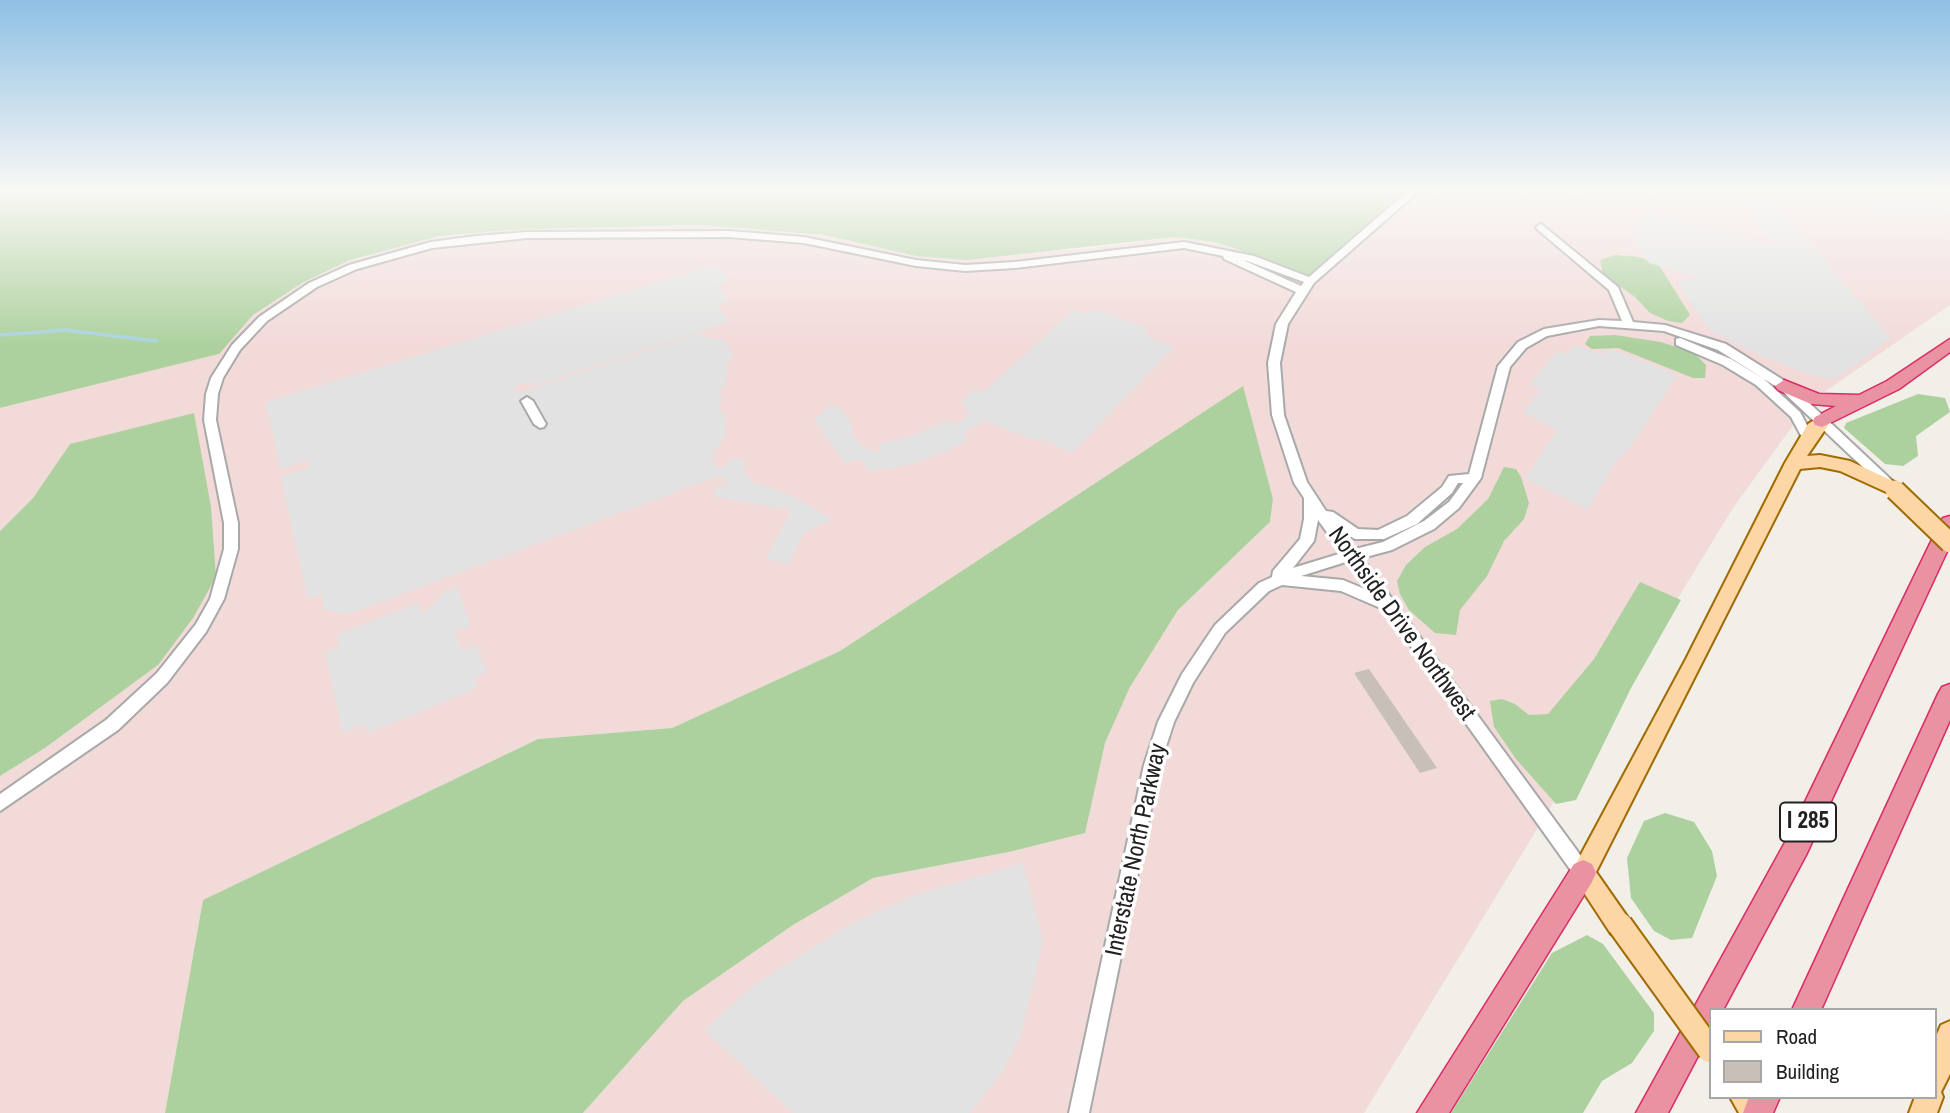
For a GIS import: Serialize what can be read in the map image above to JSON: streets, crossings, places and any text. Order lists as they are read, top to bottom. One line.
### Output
{"streets":{"highway":["I 285"],"main road":["Northside Drive Northwest"],"street":["Interstate North Parkway"]},"crossings":[["Northside Drive Northwest","Interstate North Parkway"]],"legend":["Road","Building"]}
